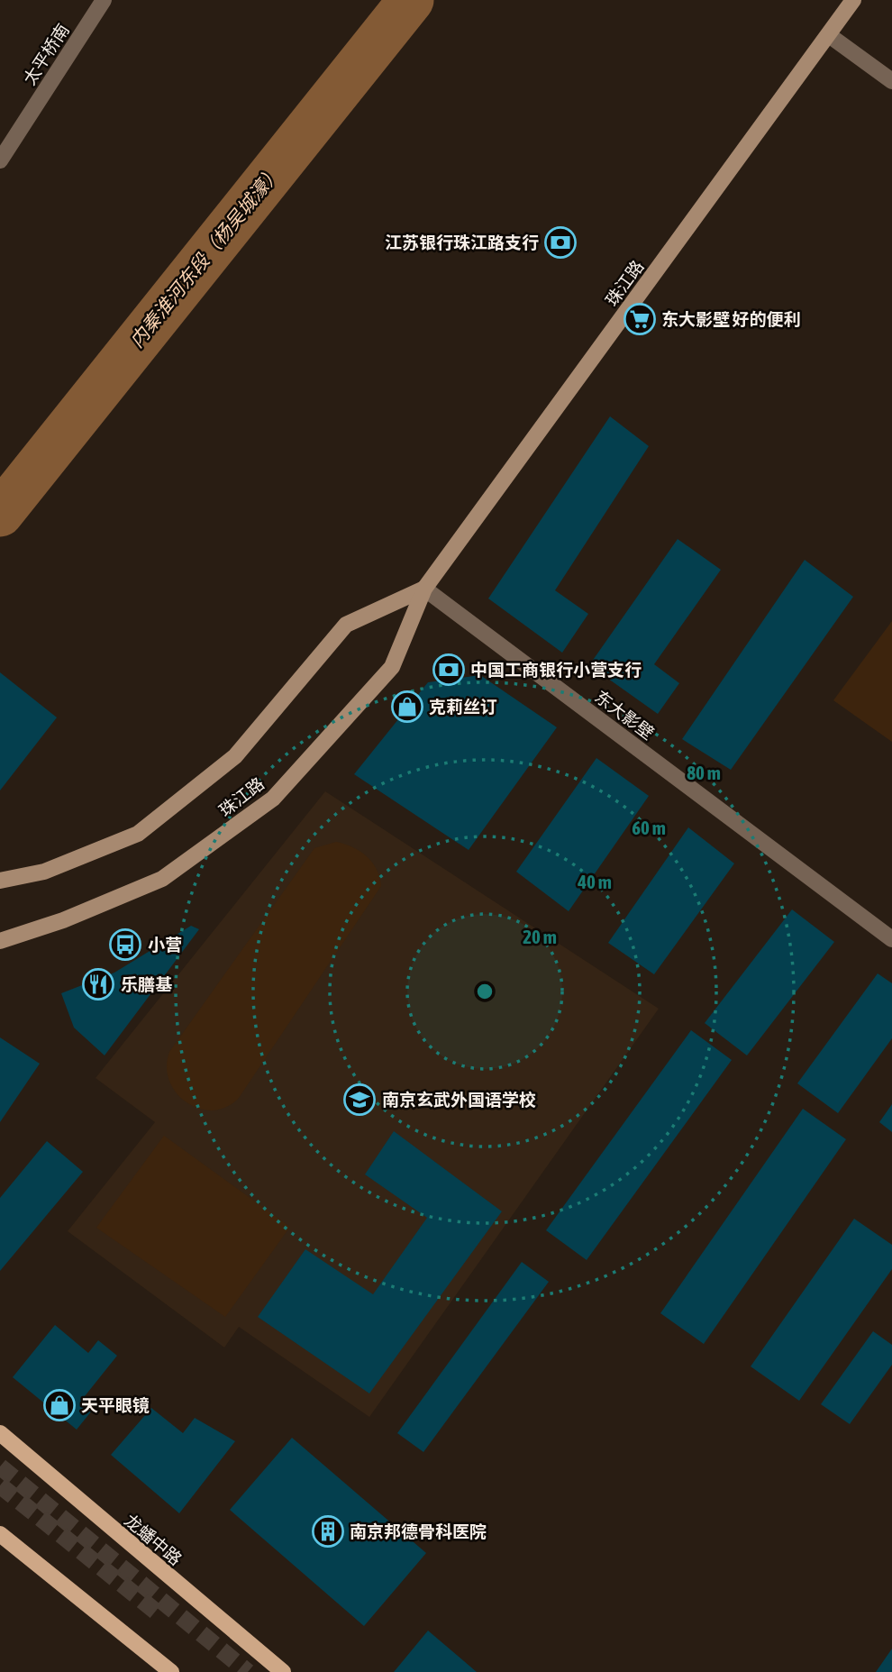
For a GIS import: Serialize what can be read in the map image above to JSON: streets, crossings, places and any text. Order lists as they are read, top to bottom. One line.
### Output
{"streets":{"main road":["珠江路","龙蟠中路"],"street":["太平桥南","东大影壁"]},"crossings":[["珠江路","东大影壁"]],"water":["内秦淮河东段（杨吴城濠）"],"places":{"bank":["江苏银行珠江路支行","中国工商银行小营支行"],"supermarket":["东大影壁 好的便利"],"shop":["克莉丝订","天平眼镜"],"bus stop":["小营"],"restaurant":["乐膳基"],"school or university":["南京玄武外国语学校"],"building":["南京邦德骨科医院"]},"rings":["80 m","60 m","40 m","20 m"]}
